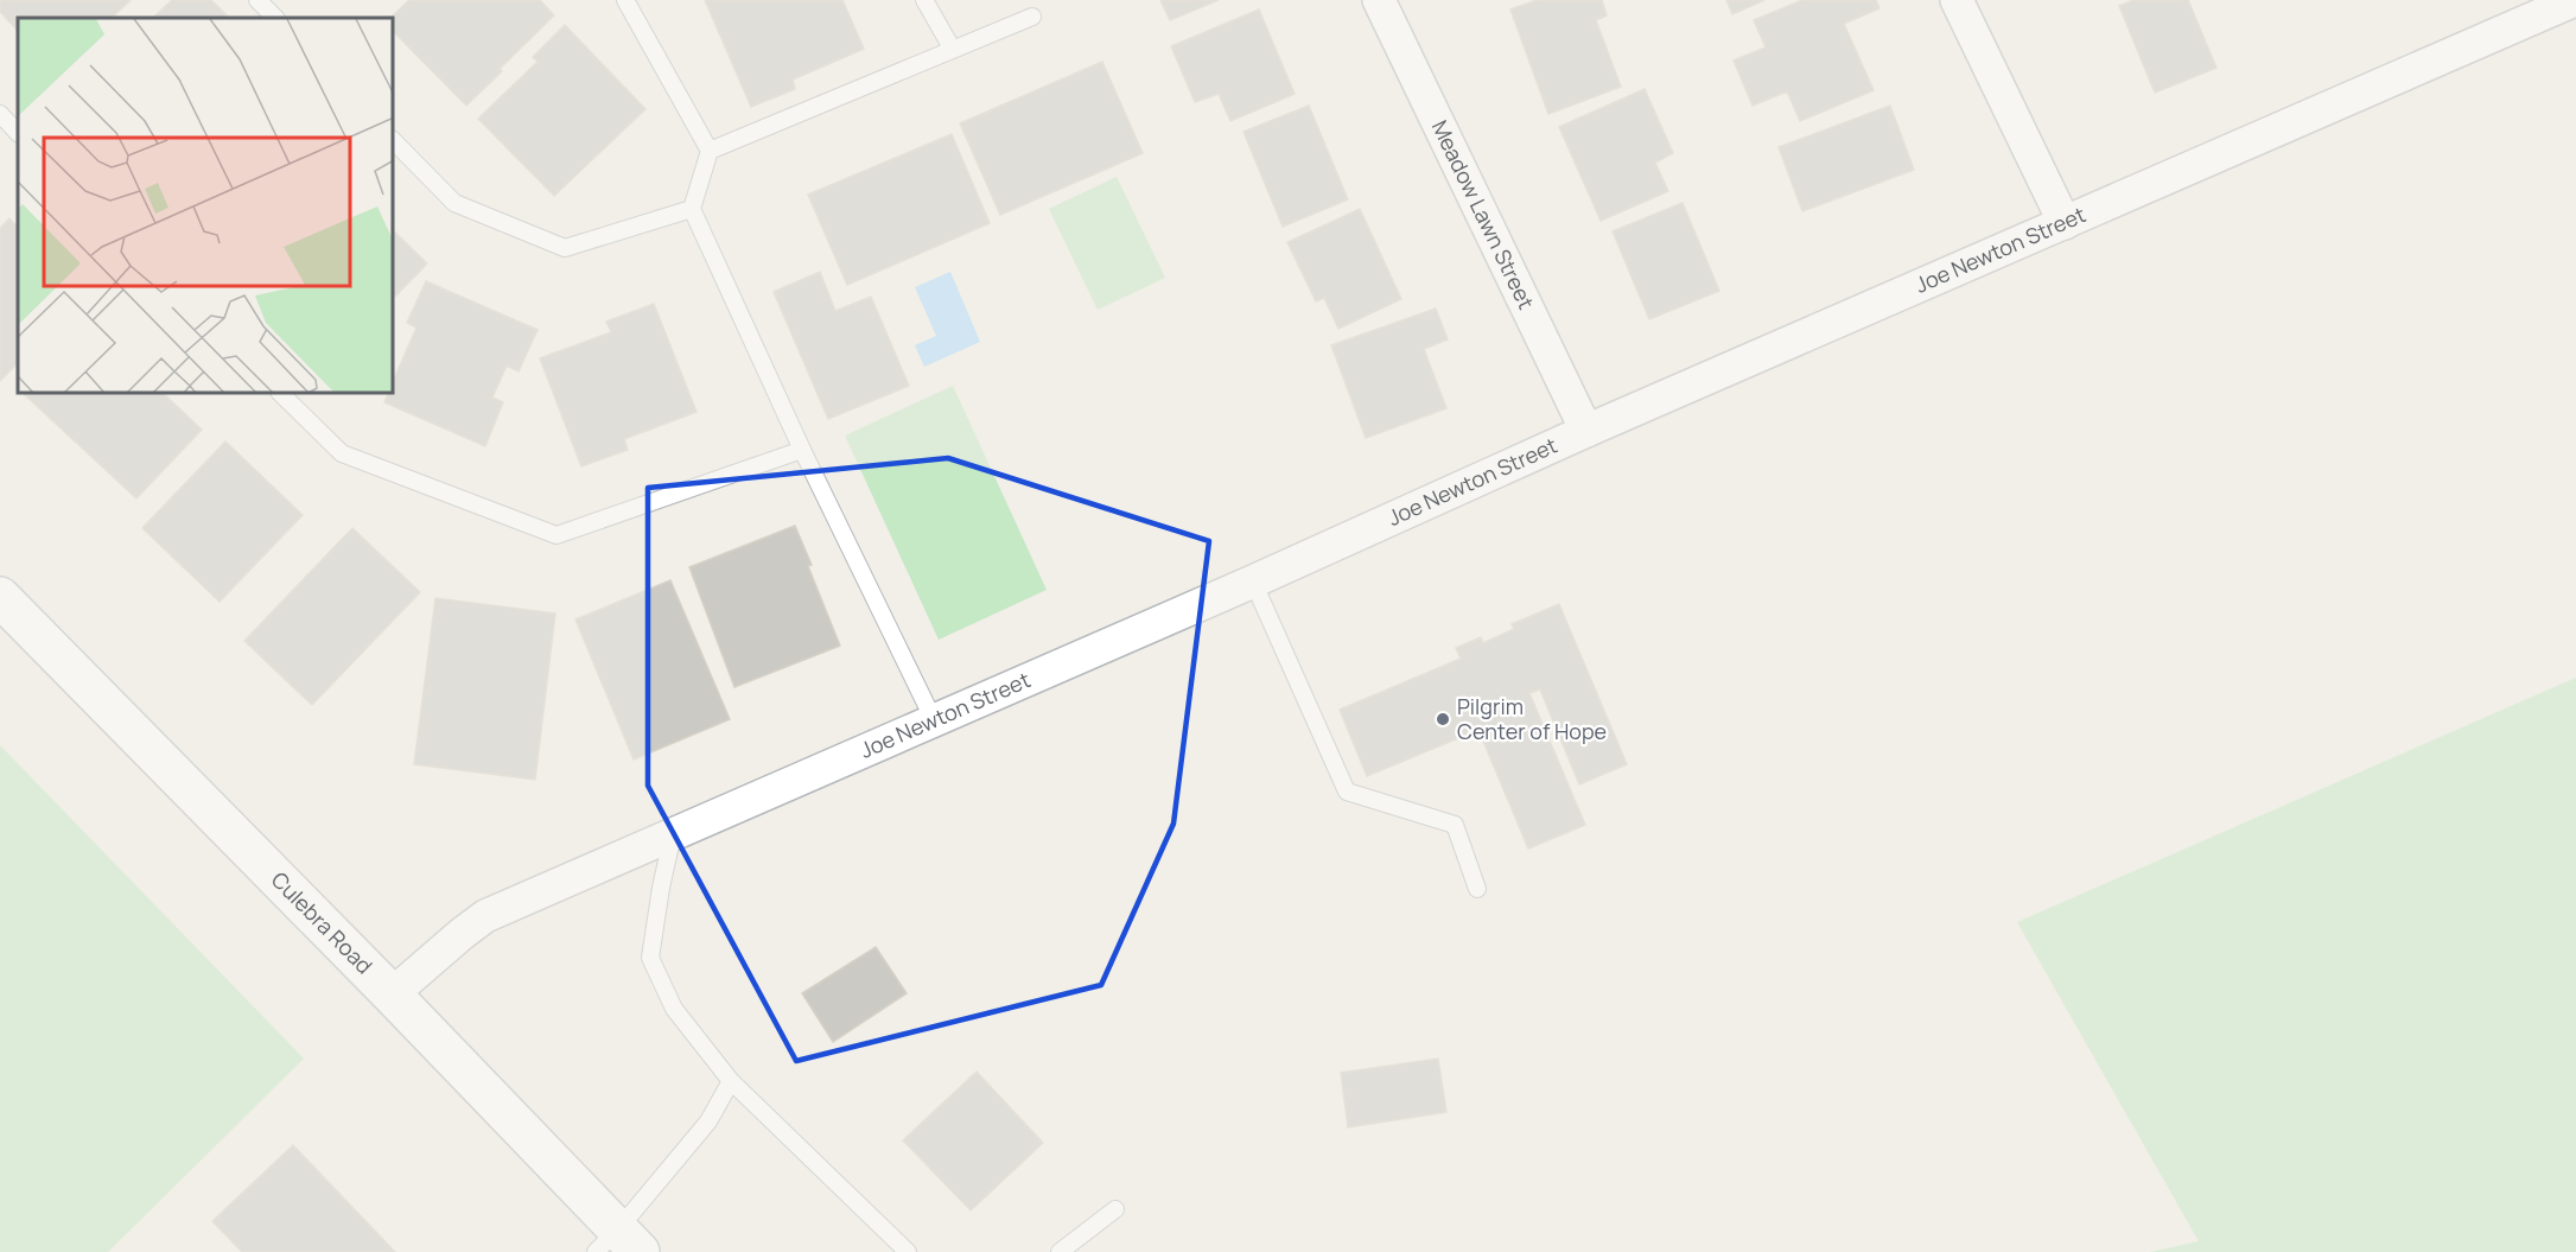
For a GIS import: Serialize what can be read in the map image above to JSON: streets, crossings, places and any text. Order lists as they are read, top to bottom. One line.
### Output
{"streets":{"main road":["Culebra Road"],"street":["Meadow Lawn Street","Joe Newton Street"]},"crossings":[["Meadow Lawn Street","Joe Newton Street"],["Joe Newton Street","Culebra Road"]],"places":["Pilgrim Center of Hope"]}
